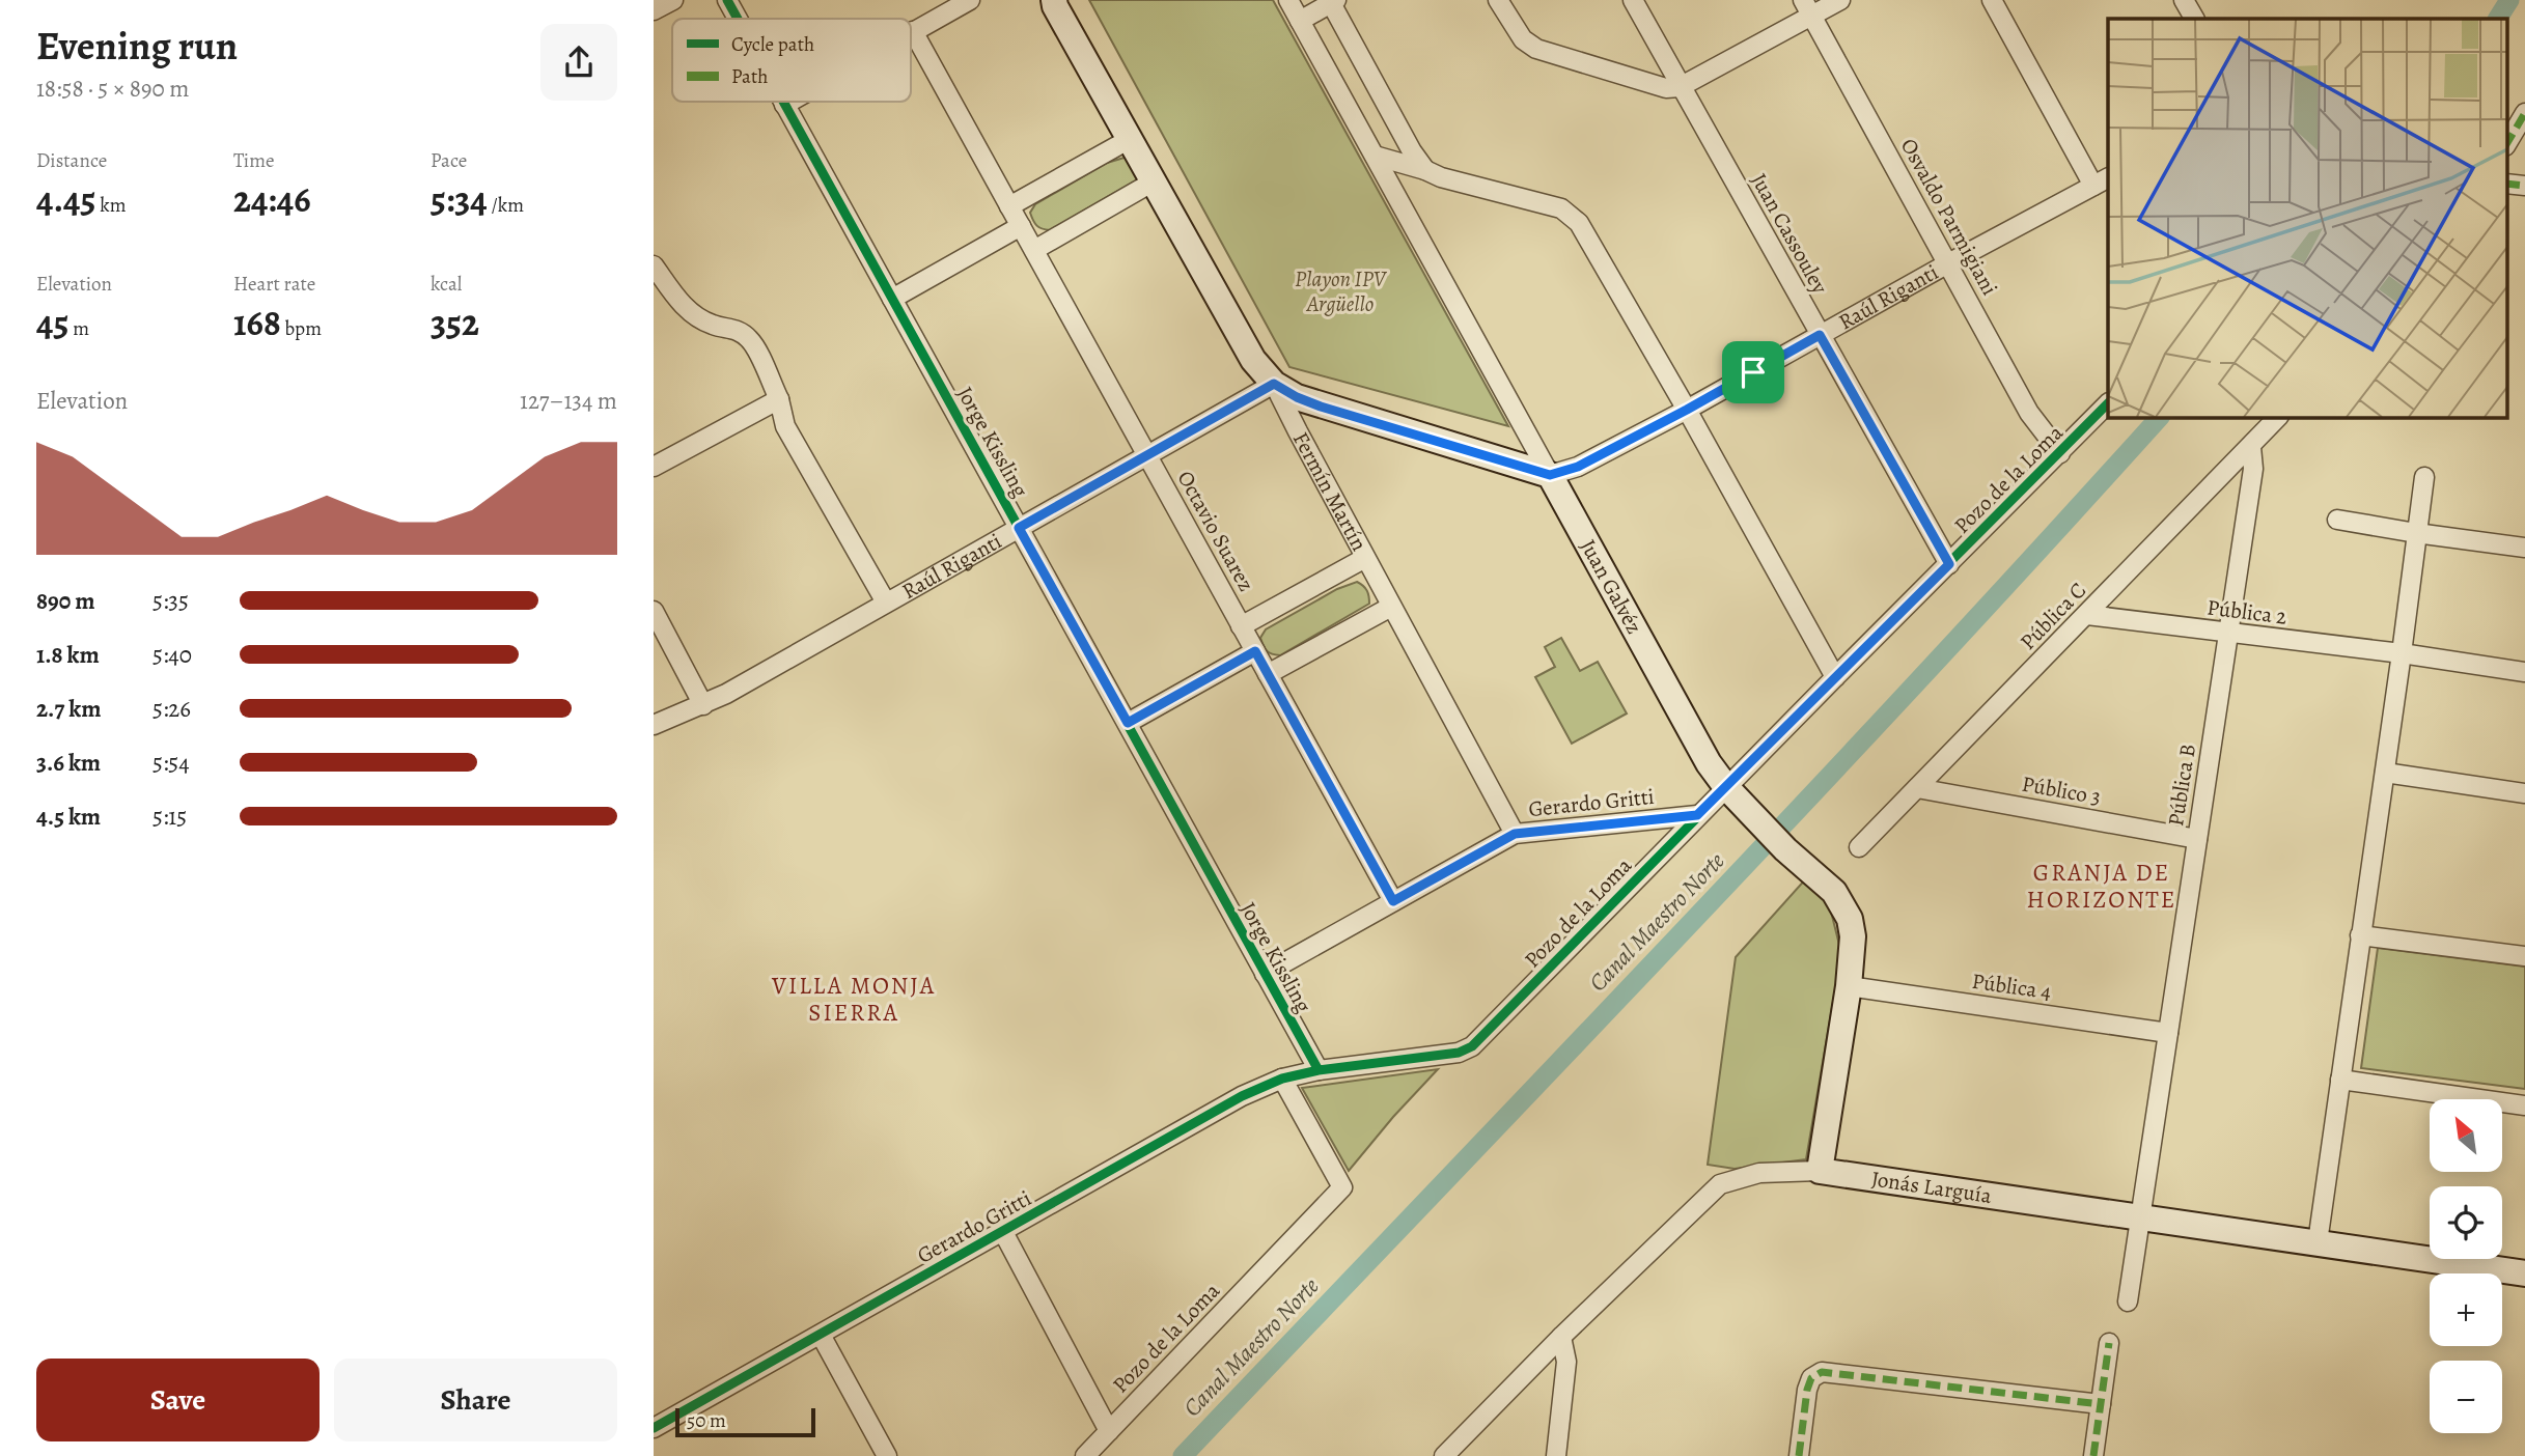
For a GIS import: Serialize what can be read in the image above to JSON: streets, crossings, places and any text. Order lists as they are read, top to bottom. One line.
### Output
{"streets":{"main road":["Fermín Martín","Juan Galvéz","Jonás Larguía"],"street":["Osvaldo Parmigiani","Juan Cassouley","Raúl Riganti","Jorge Kissling","Pozo de la Loma","Octavio Suarez","Pública 2","Pública C","Pública B","Público 3","Gerardo Gritti","Pública 4"]},"crossings":[["Osvaldo Parmigiani","Raúl Riganti"],["Osvaldo Parmigiani","Pozo de la Loma"],["Juan Cassouley","Raúl Riganti"],["Juan Cassouley","Pozo de la Loma"],["Raúl Riganti","Jorge Kissling"],["Raúl Riganti","Fermín Martín"],["Raúl Riganti","Octavio Suarez"],["Raúl Riganti","Juan Galvéz"],["Jorge Kissling","Pozo de la Loma"],["Jorge Kissling","Gerardo Gritti"],["Pozo de la Loma","Juan Galvéz"],["Pozo de la Loma","Gerardo Gritti"],["Fermín Martín","Gerardo Gritti"],["Octavio Suarez","Gerardo Gritti"],["Juan Galvéz","Pública 4"],["Juan Galvéz","Jonás Larguía"],["Pública 2","Pública C"],["Pública 2","Pública B"],["Pública C","Pública B"],["Pública C","Público 3"],["Pública B","Público 3"],["Pública B","Pública 4"],["Pública B","Jonás Larguía"]],"districts":["GRANJA DE HORIZONTE","VILLA MONJA SIERRA"],"water":["Canal Maestro Norte"],"parks":["Playon IPV Argüello"],"legend":["Cycle path","Path"],"scale_bar":"50 m","north":"top left","page":{"heading":["Evening run","18:58 · 5 × 890 m"],"stats":[["Distance","4.45 km"],["Time","24:46"],["Pace","5:34 /km"],["Elevation","45 m"],["Heart rate","168 bpm"],["kcal","352"]],"chart":["Elevation","127–134 m"],"list":[{"name":"890 m","note":"5:35"},{"name":"1.8 km","note":"5:40"},{"name":"2.7 km","note":"5:26"},{"name":"3.6 km","note":"5:54"},{"name":"4.5 km","note":"5:15"}],"map_buttons":["+","−"],"buttons":["Save","Share"],"scale":"50 m"}}
